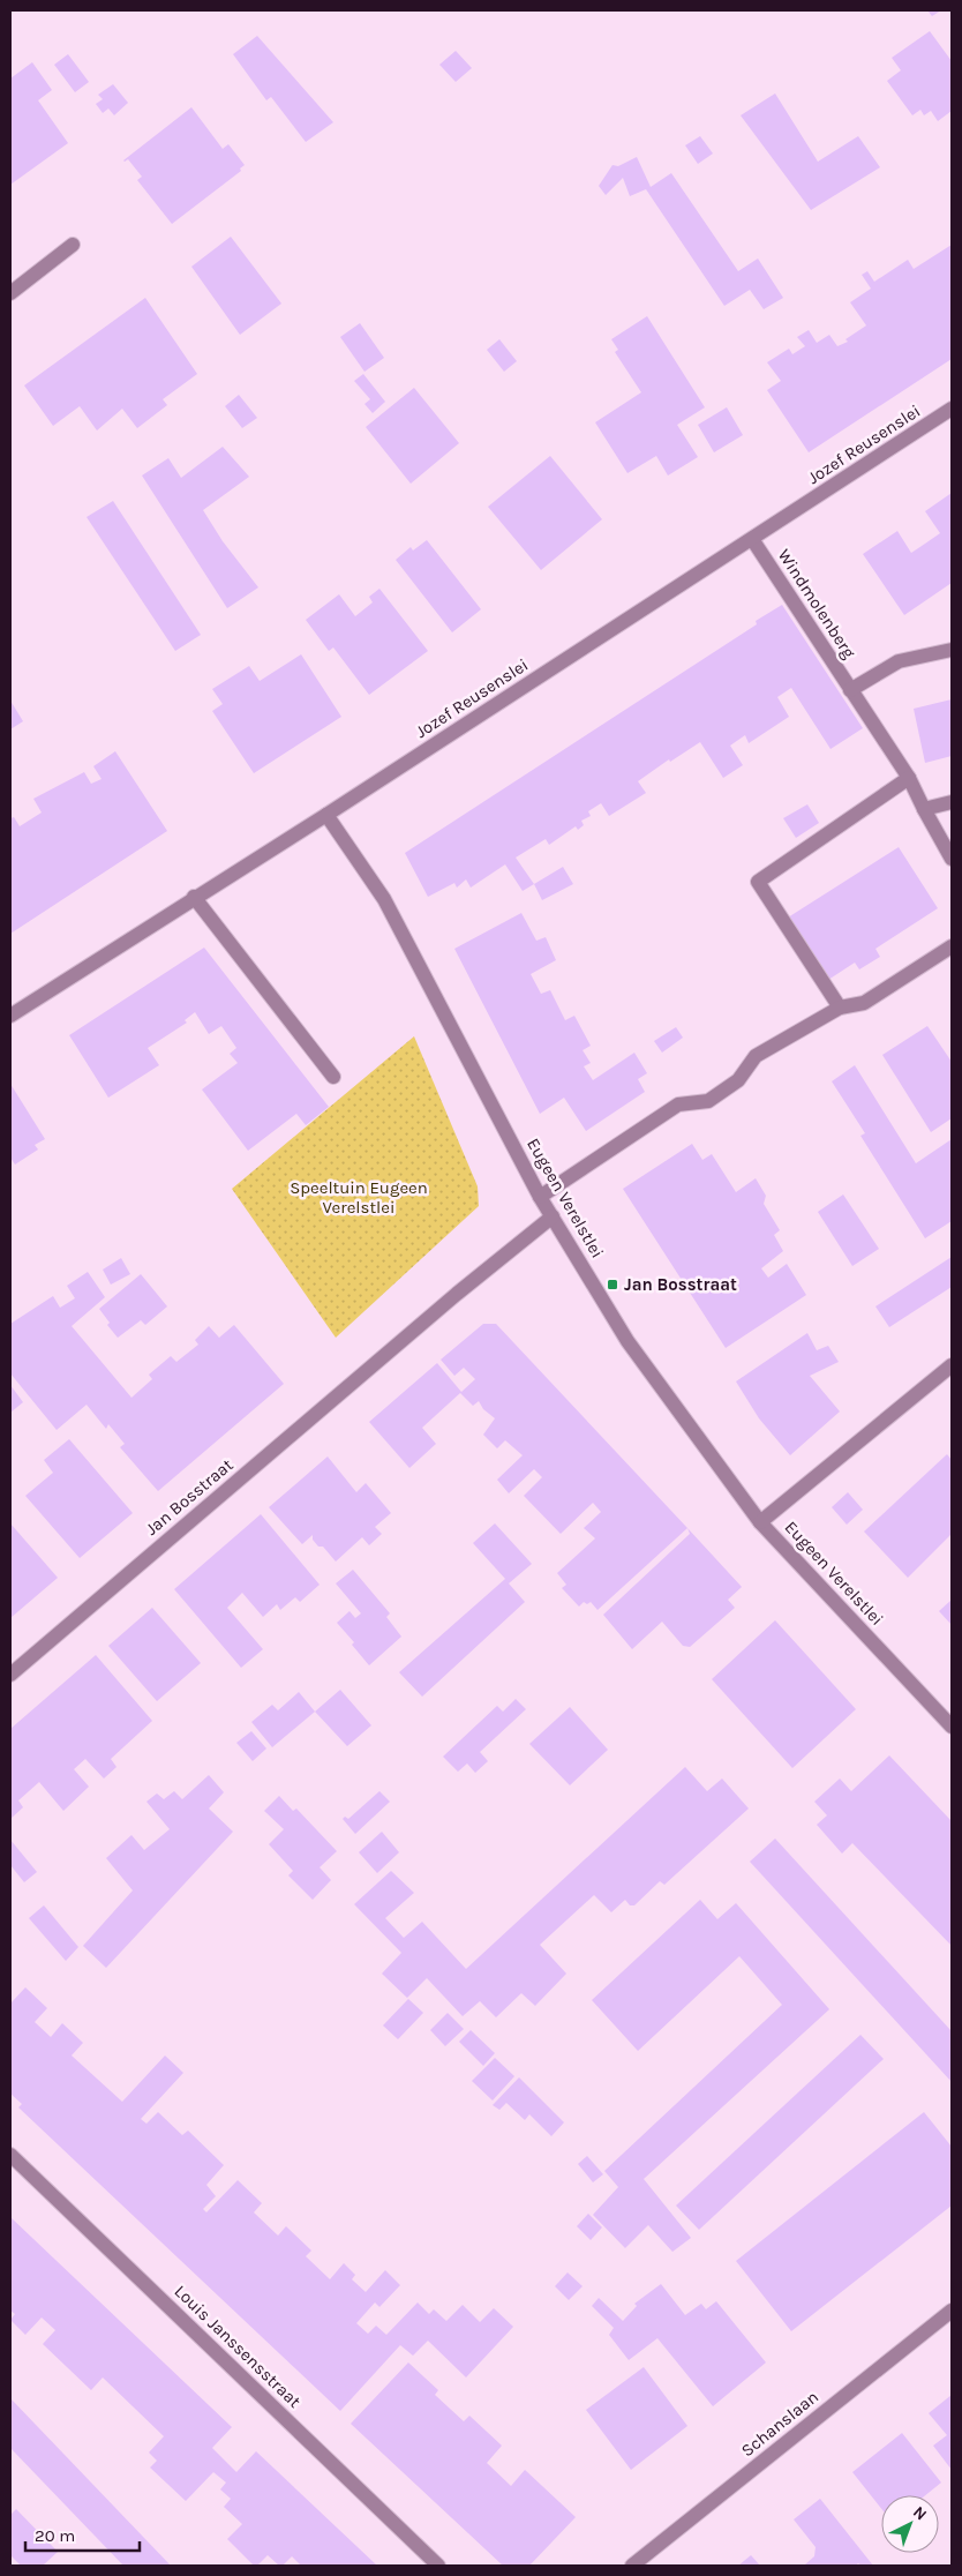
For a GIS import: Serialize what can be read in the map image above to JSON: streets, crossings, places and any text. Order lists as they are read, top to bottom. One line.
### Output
{"streets":{"street":["Jozef Reusenslei","Windmolenberg","Eugeen Verelstlei","Jan Bosstraat","Louis Janssensstraat","Schanslaan"]},"crossings":[["Jozef Reusenslei","Windmolenberg"],["Jozef Reusenslei","Eugeen Verelstlei"],["Eugeen Verelstlei","Jan Bosstraat"]],"parks":["Speeltuin Eugeen Verelstlei"],"places":{"transit":["Jan Bosstraat"]},"scale_bar":"20 m","north":"top right"}
